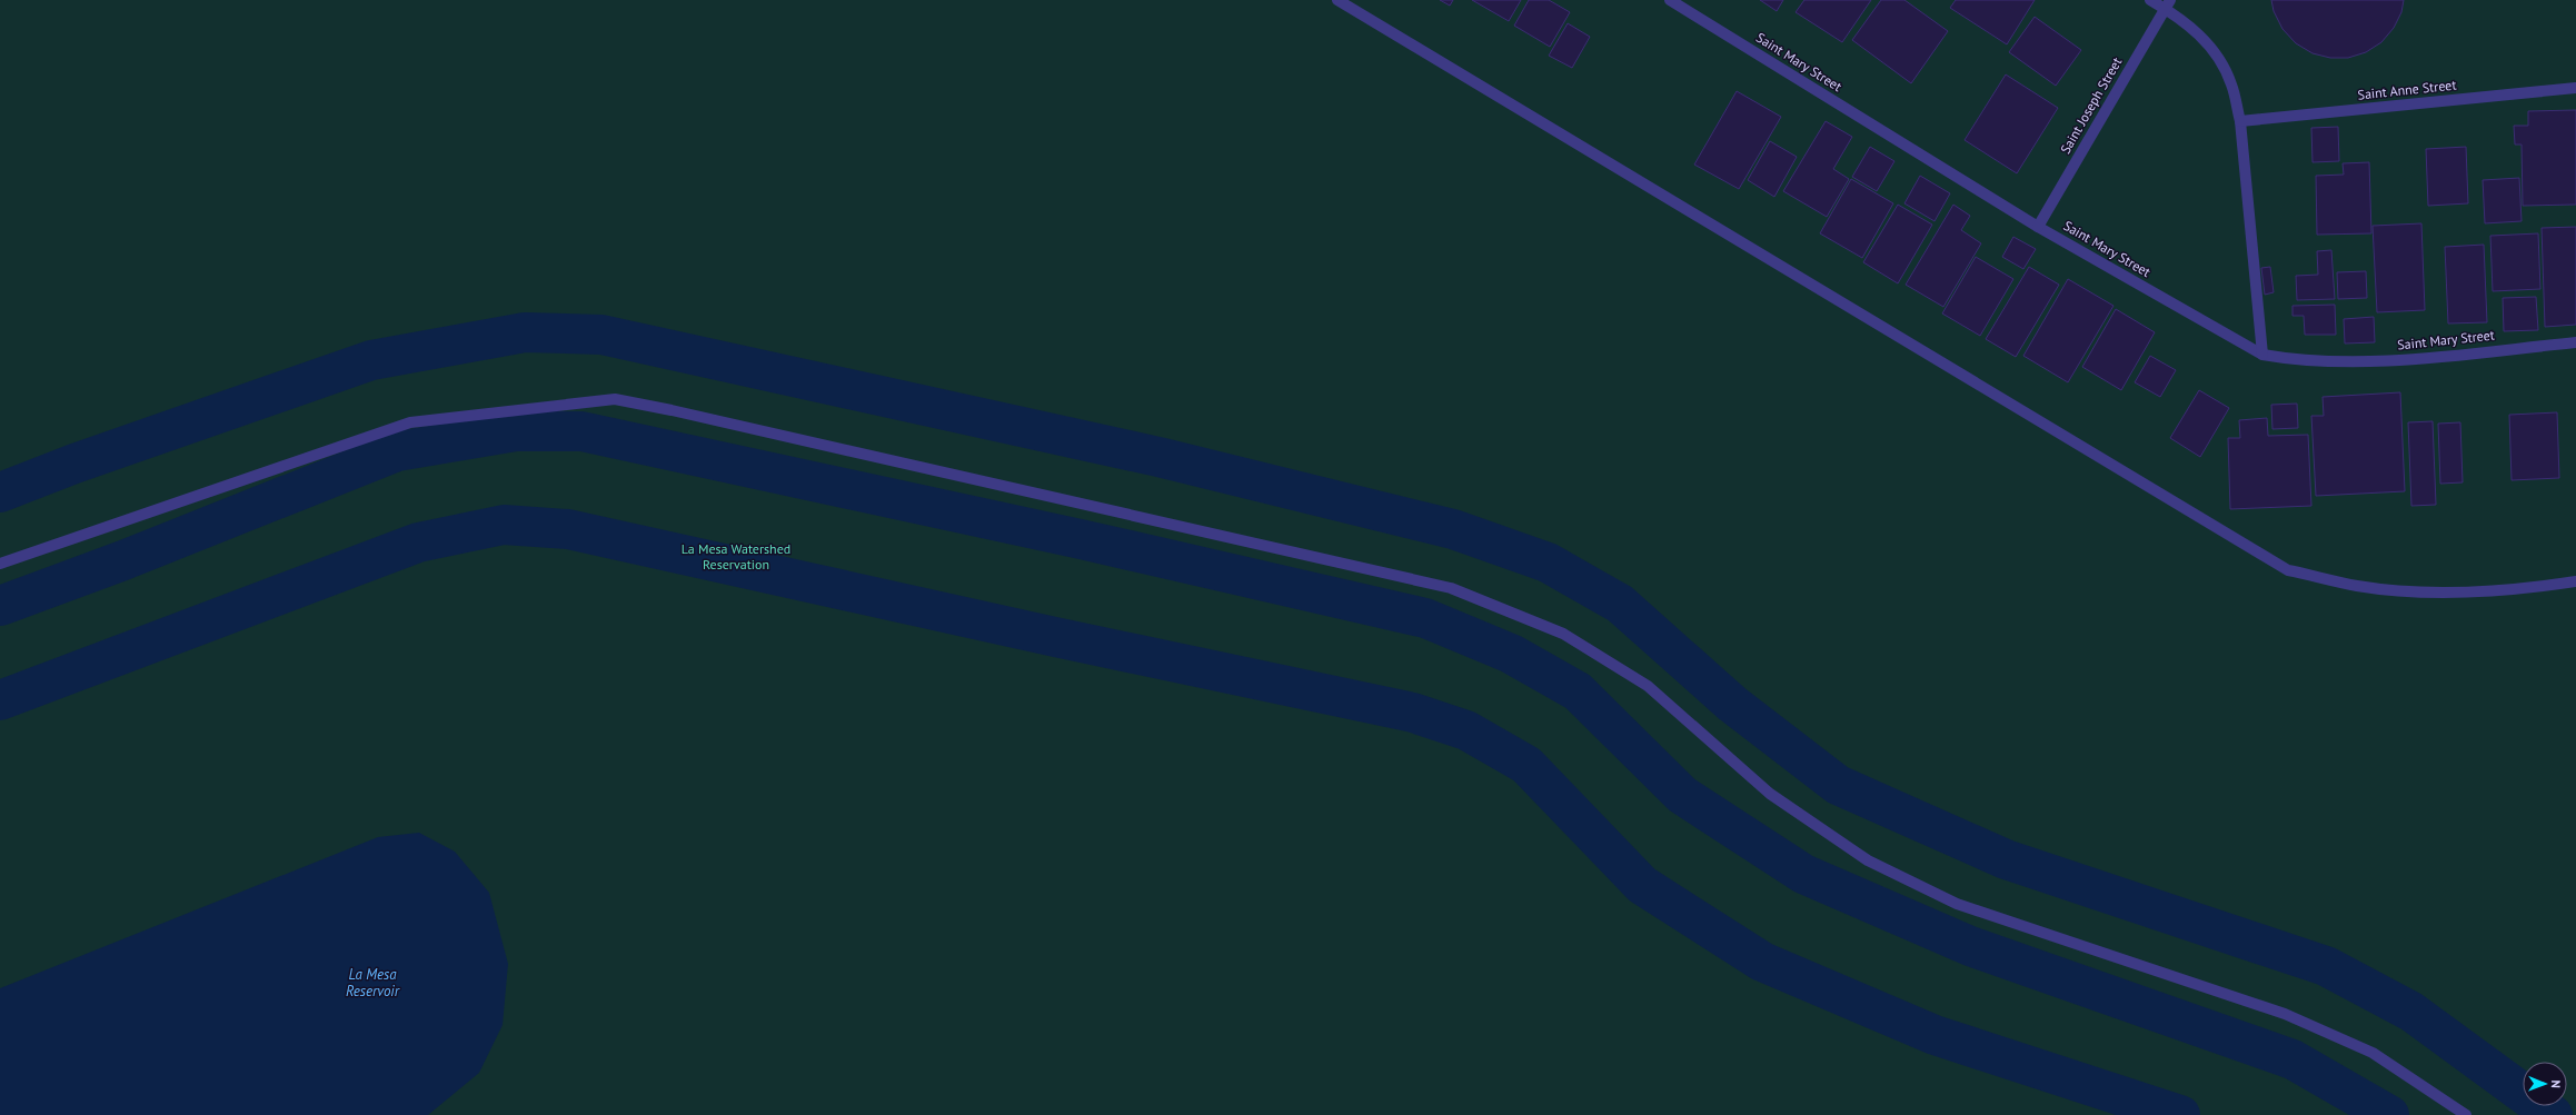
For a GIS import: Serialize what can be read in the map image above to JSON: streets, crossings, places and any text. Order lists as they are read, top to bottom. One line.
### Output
{"streets":{"street":["Saint Mary Street","Saint Anne Street","Saint Joseph Street"]},"crossings":[["Saint Mary Street","Saint Joseph Street"]],"water":["La Mesa Reservoir"],"parks":["La Mesa Watershed Reservation"],"north":"right"}
